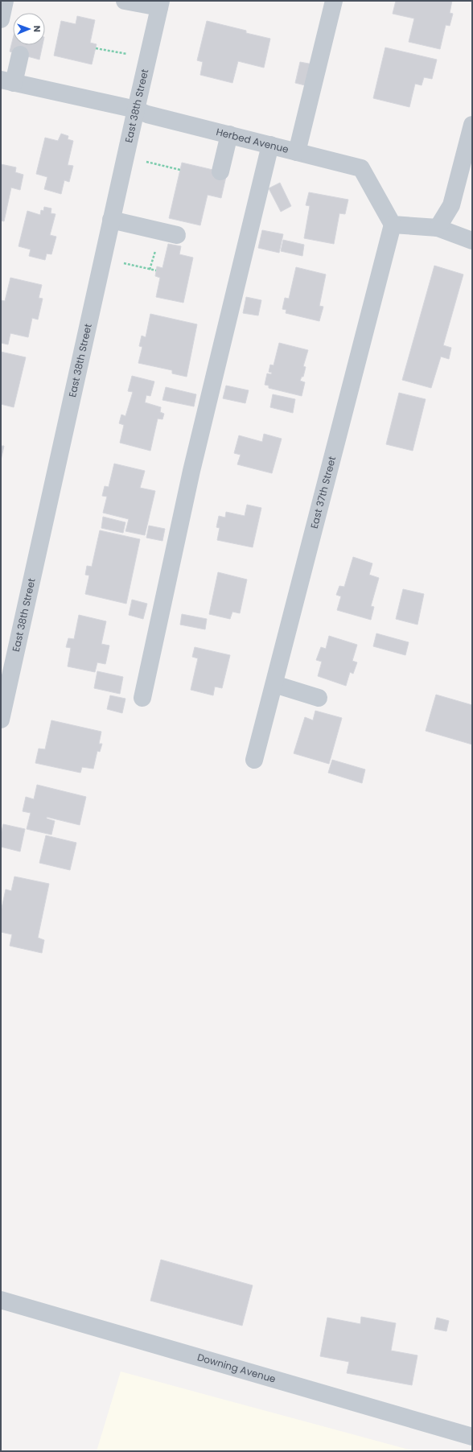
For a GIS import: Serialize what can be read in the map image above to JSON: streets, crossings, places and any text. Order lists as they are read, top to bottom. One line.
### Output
{"streets":{"street":["East 38th Street","Herbed Avenue","East 37th Street","Downing Avenue"]},"crossings":[["East 38th Street","Herbed Avenue"],["Herbed Avenue","East 37th Street"]],"north":"right"}
